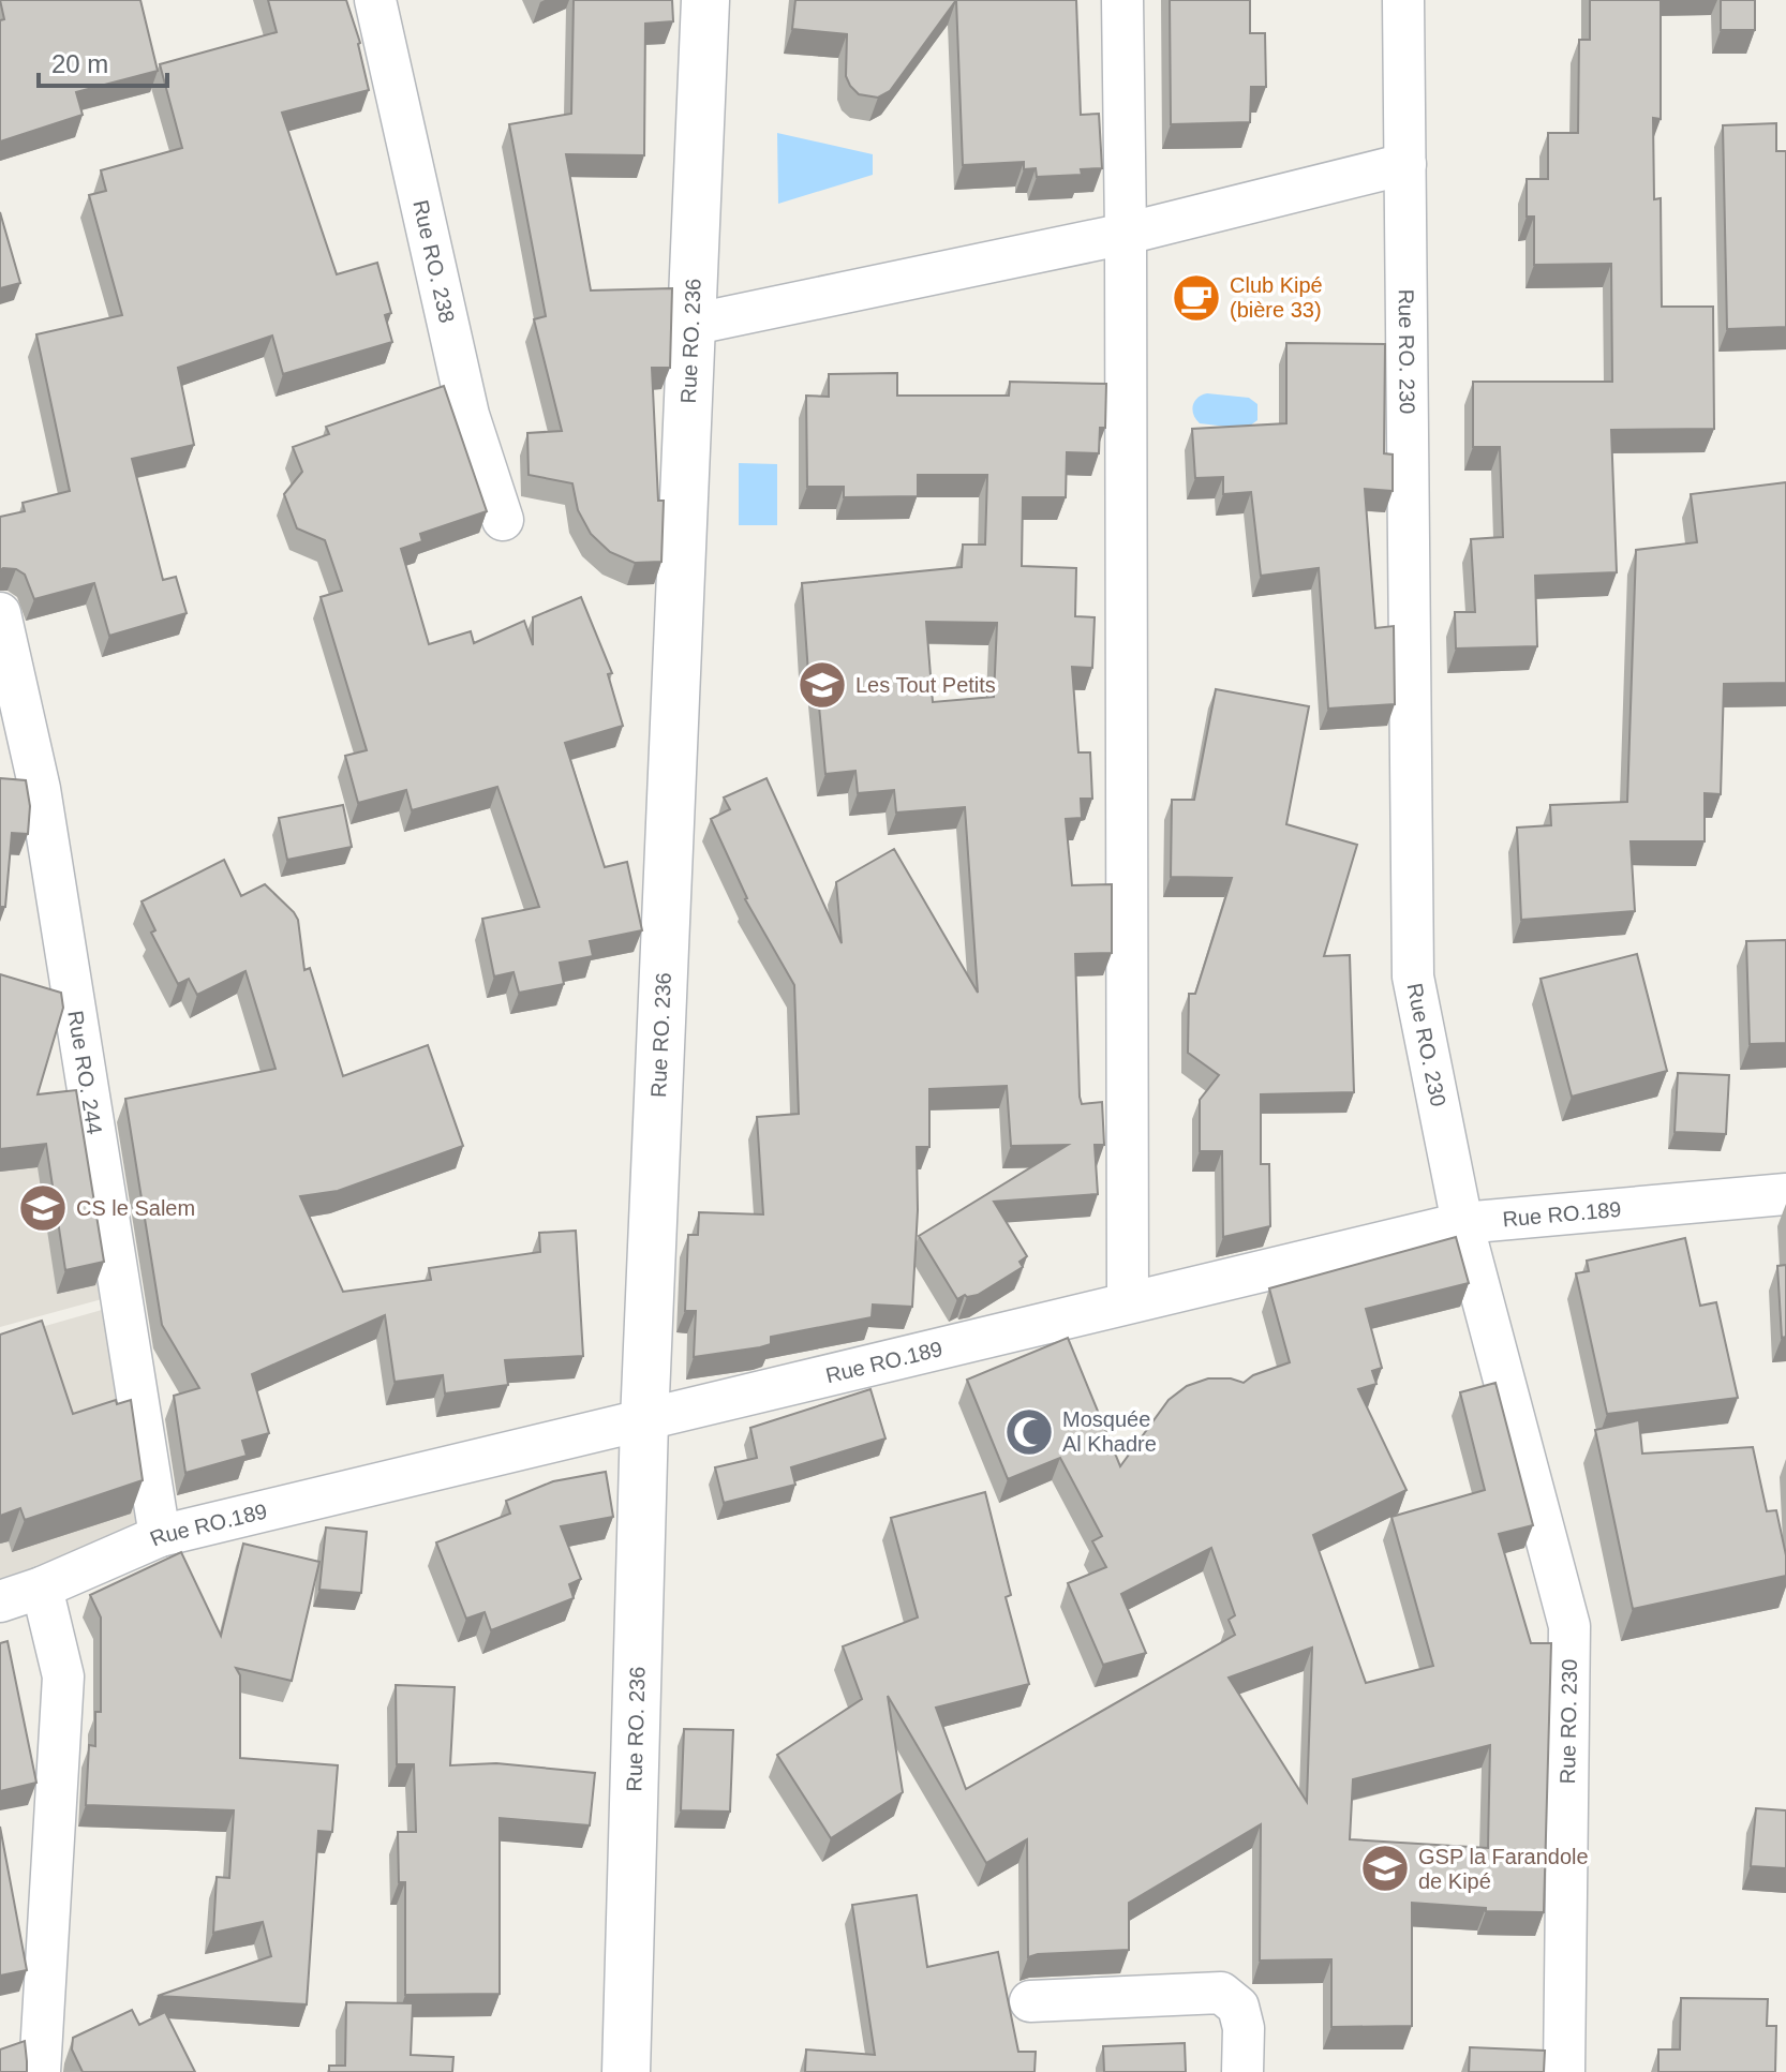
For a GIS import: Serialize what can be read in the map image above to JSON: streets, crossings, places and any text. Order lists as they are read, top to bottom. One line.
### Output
{"streets":{"street":["Rue RO. 238","Rue RO. 236","Rue RO. 230","Rue RO. 244","Rue RO.189"]},"crossings":[["Rue RO. 236","Rue RO.189"],["Rue RO. 230","Rue RO.189"],["Rue RO. 244","Rue RO.189"]],"places":{"cafe":["Club Kipé (bière 33)"],"school or university":["Les Tout Petits","CS le Salem","GSP la Farandole de Kipé"],"mosque":["Mosquée Al Khadre"]},"scale_bar":"20 m"}
